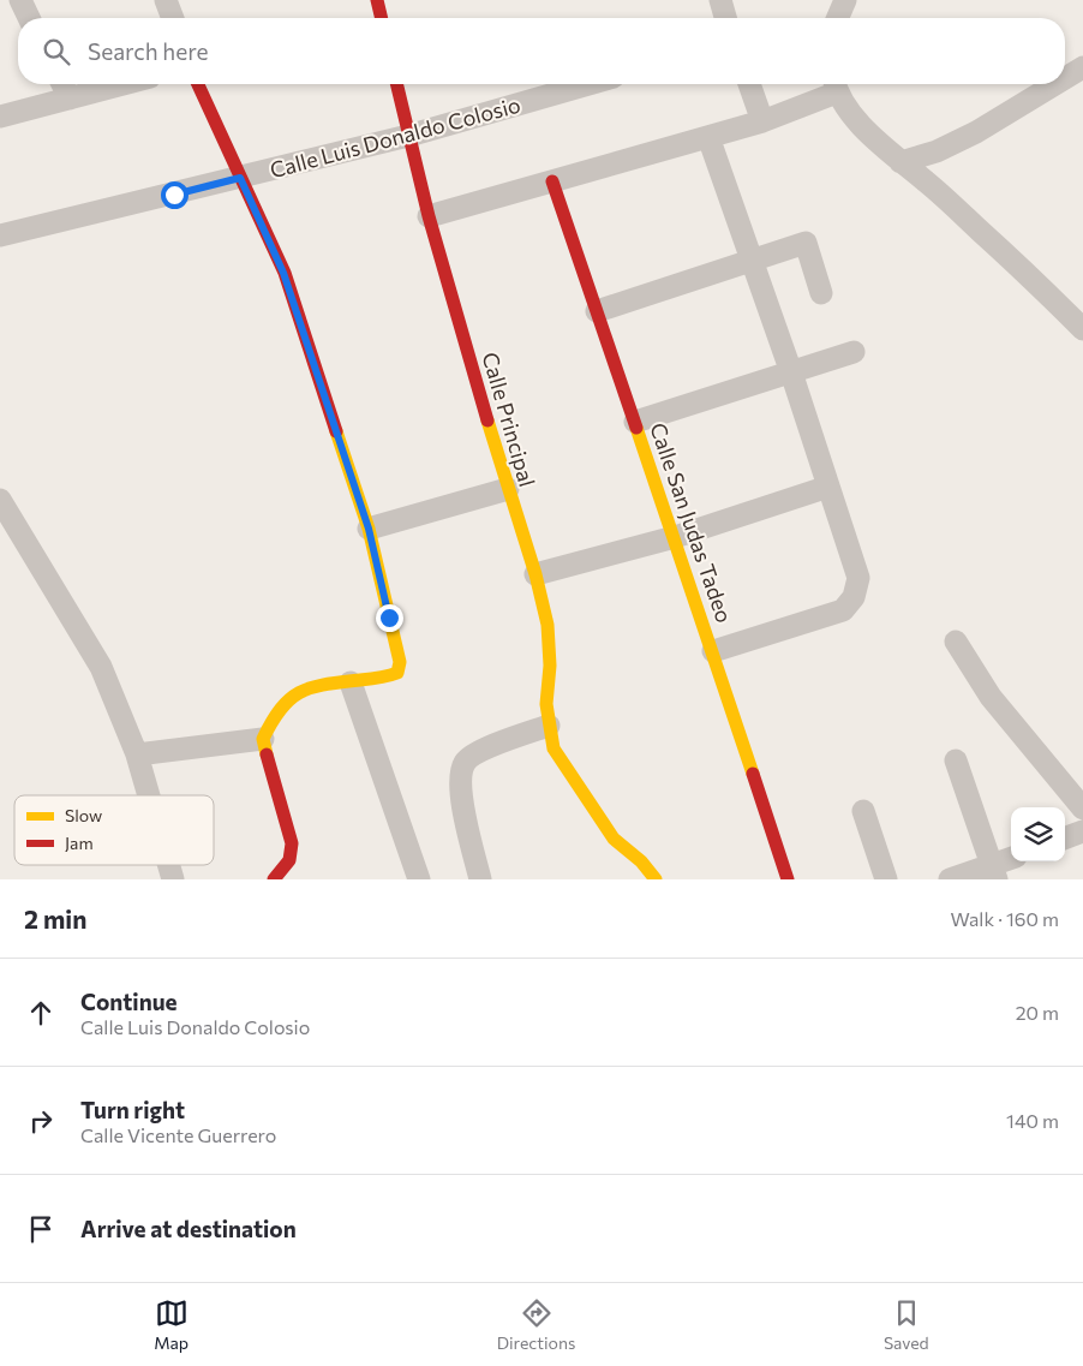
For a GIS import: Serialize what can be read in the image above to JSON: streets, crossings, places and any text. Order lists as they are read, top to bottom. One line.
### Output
{"streets":{"street":["Calle Luis Donaldo Colosio","Calle Principal","Calle San Judas Tadeo"]},"crossings":[["Calle Luis Donaldo Colosio","Calle Principal"]],"legend":["Slow","Jam"],"page":{"search":"Search here","heading":["2 min","Walk · 160 m"],"list":[["Continue","Calle Luis Donaldo Colosio","20 m"],["Turn right","Calle Vicente Guerrero","140 m"],"Arrive at destination"],"nav":["Map","Directions","Saved"]}}
